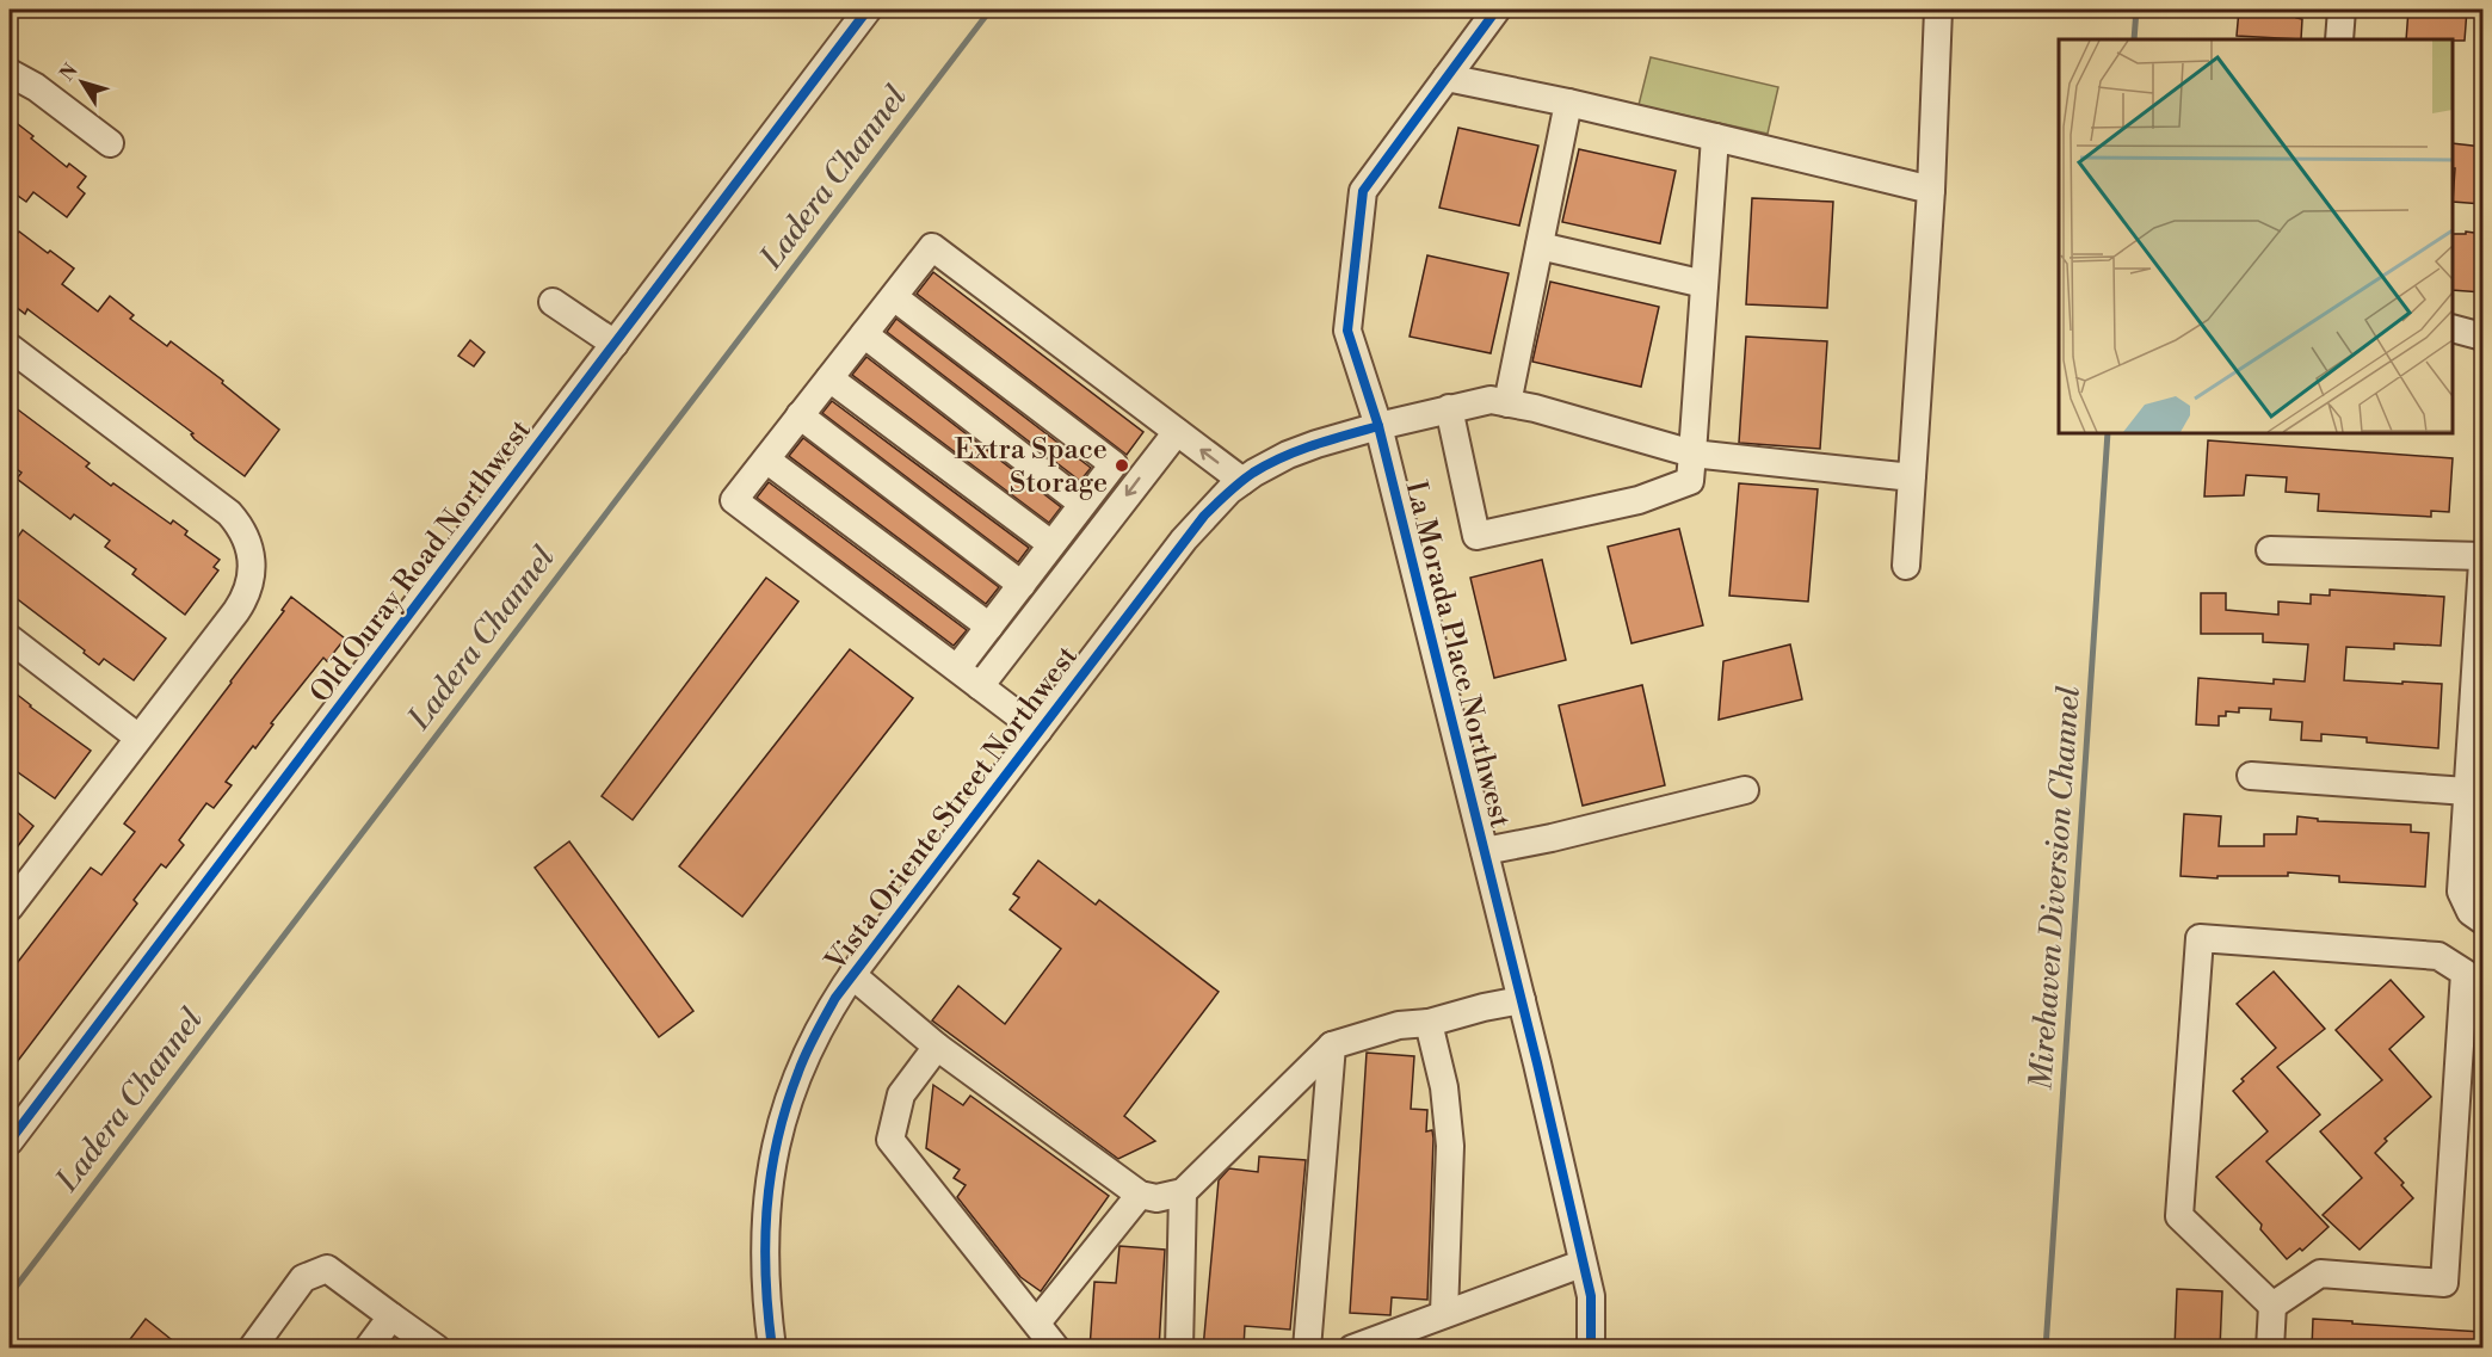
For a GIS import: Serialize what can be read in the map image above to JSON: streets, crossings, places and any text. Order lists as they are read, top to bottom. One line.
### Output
{"streets":{"street":["Old Ouray Road Northwest","La Morada Place Northwest","Vista Oriente Street Northwest"]},"crossings":[["La Morada Place Northwest","Vista Oriente Street Northwest"]],"water":["Ladera Channel","Mirehaven Diversion Channel"],"places":["Extra Space Storage"],"north":"top left"}
